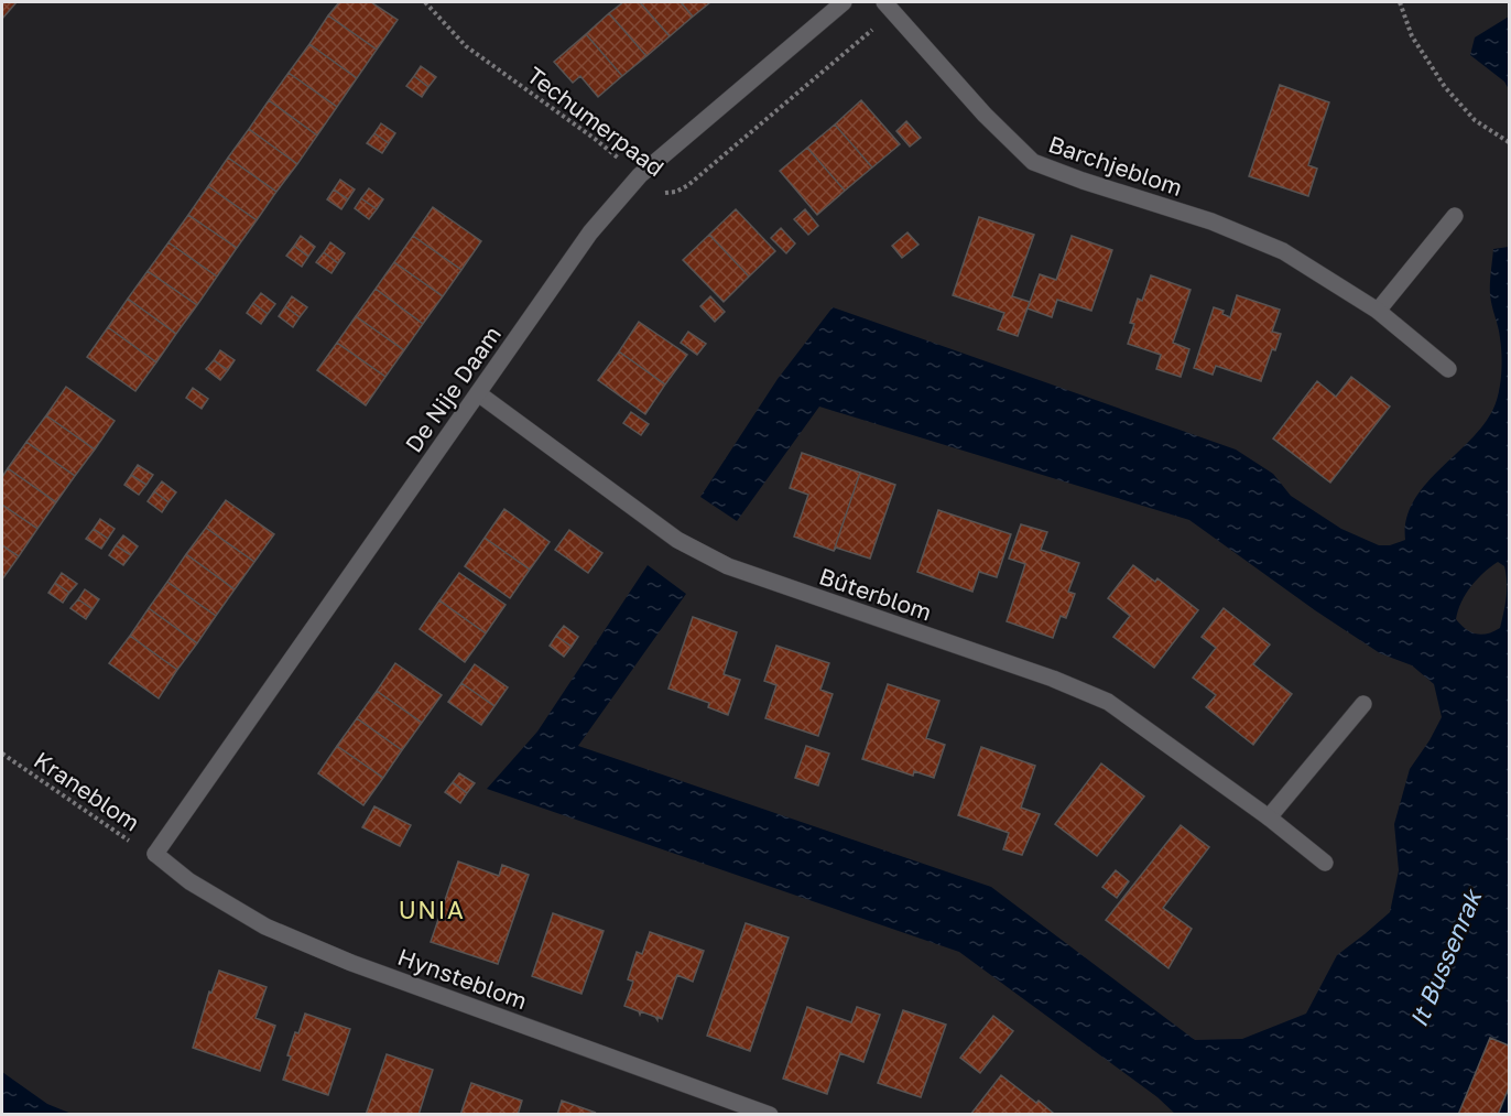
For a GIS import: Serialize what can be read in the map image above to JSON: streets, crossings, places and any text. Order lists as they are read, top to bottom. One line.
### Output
{"streets":{"street":["Barchjeblom","De Nije Daam","Bûterblom","Hynsteblom"],"path":["Techumerpaad","Kraneblom"]},"crossings":[["Techumerpaad","Barchjeblom"],["Techumerpaad","De Nije Daam"],["De Nije Daam","Bûterblom"],["De Nije Daam","Kraneblom"],["De Nije Daam","Hynsteblom"],["Kraneblom","Hynsteblom"]],"districts":["UNIA"],"water":["It Bussenrak"]}
